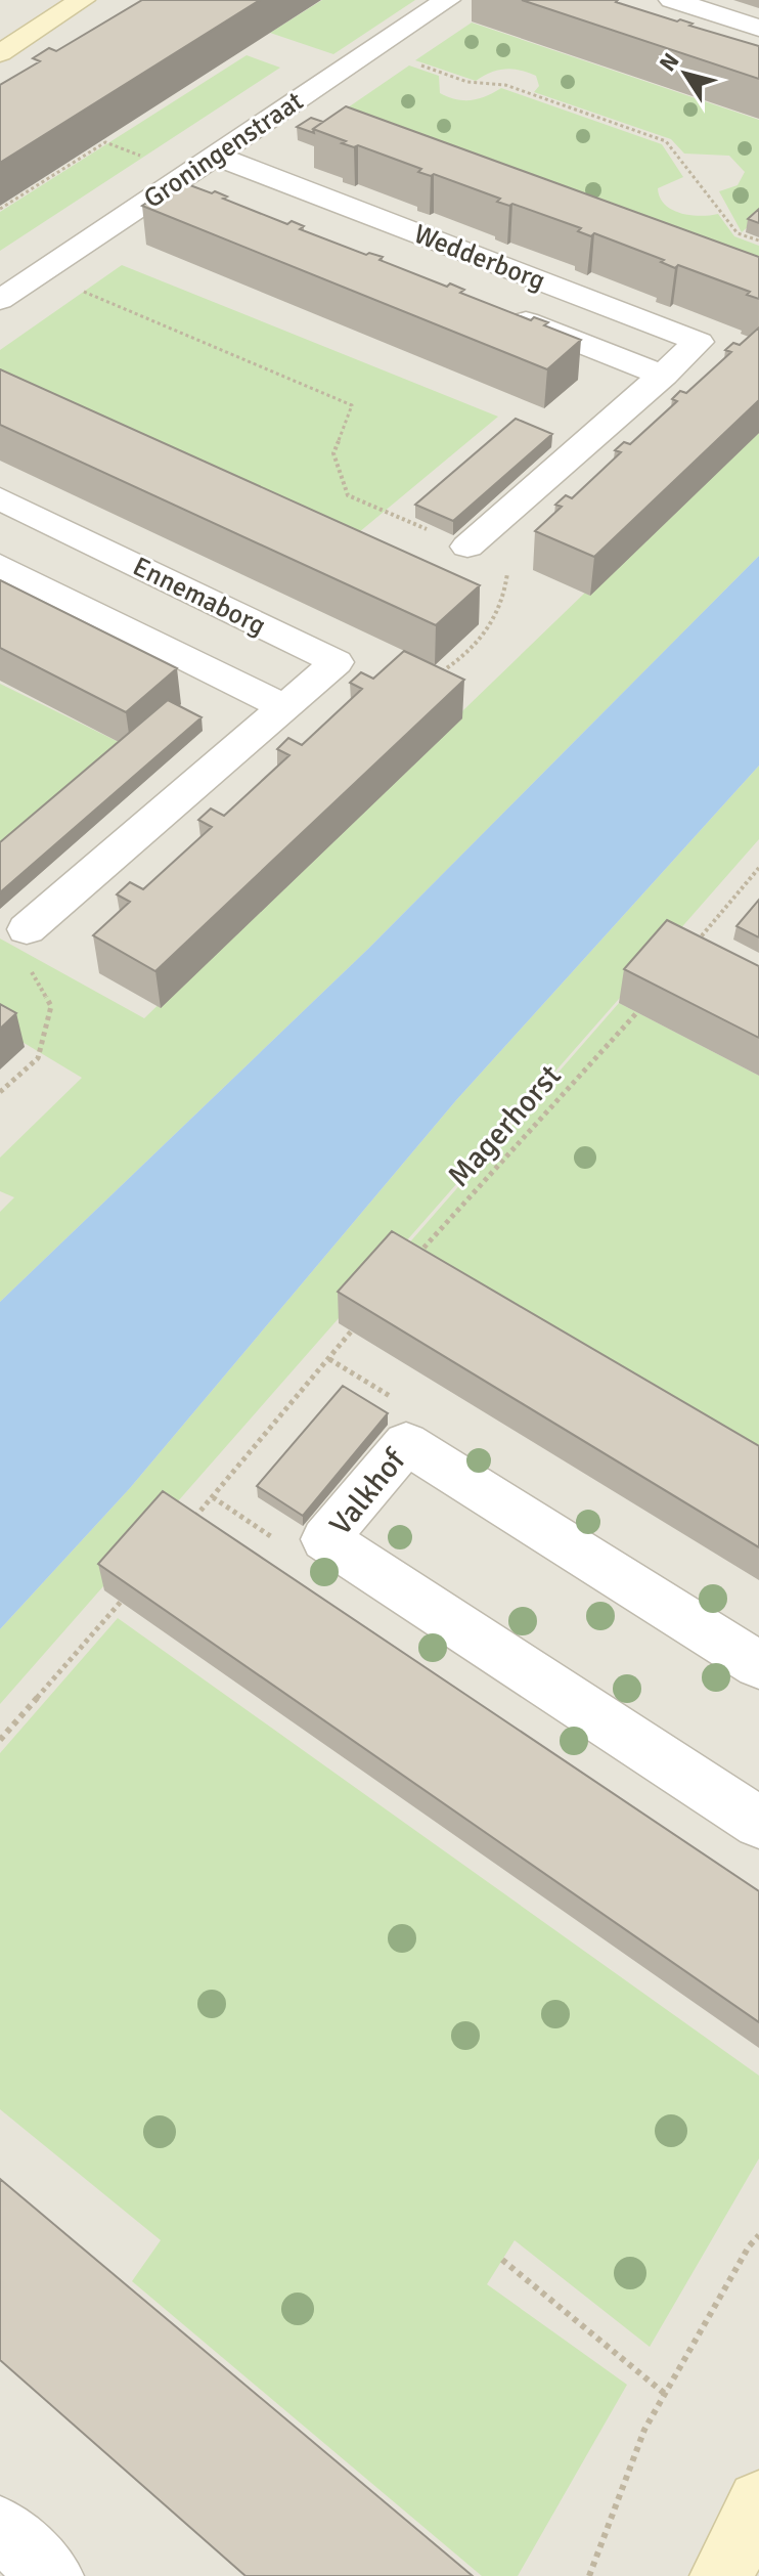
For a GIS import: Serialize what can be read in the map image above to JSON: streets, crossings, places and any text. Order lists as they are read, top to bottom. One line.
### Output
{"streets":{"street":["Groningenstraat","Wedderborg","Ennemaborg","Valkhof"],"path":["Magerhorst"]},"crossings":[["Groningenstraat","Wedderborg"]],"north":"top left"}
